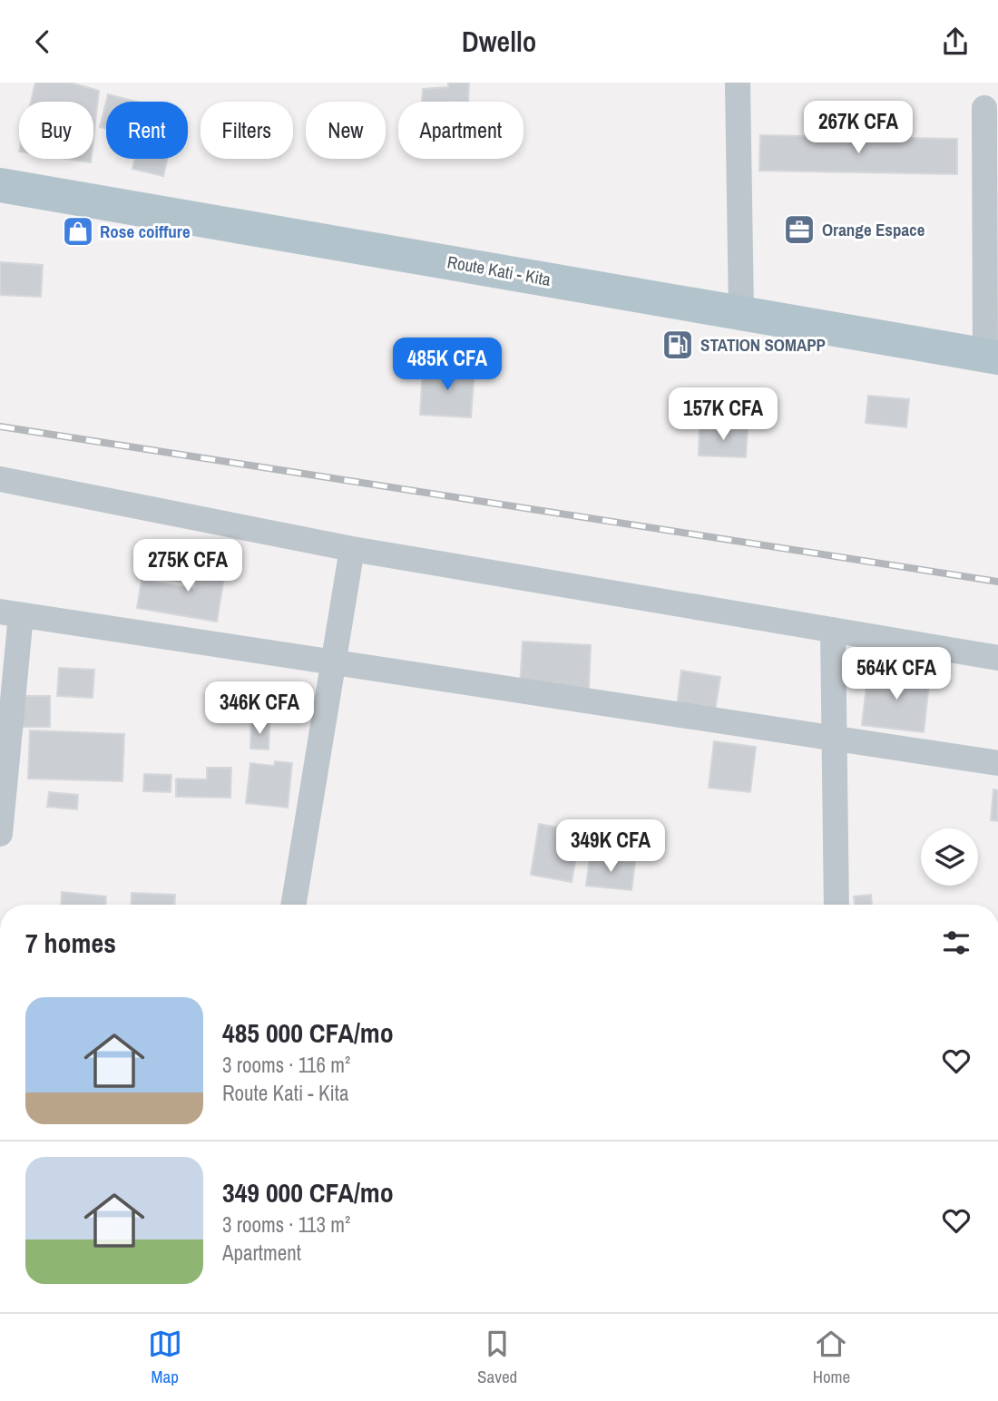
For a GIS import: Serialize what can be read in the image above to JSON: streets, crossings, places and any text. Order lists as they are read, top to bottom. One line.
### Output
{"streets":{"main road":["Route Kati - Kita"]},"places":{"office":["Orange Espace"],"shop":["Rose coiffure"],"fuel station":["STATION SOMAPP"]},"page":{"header":"Dwello","price":["267K CFA","485K CFA","157K CFA","275K CFA","564K CFA","346K CFA","349K CFA"],"chip":["Buy","Rent","Filters","New","Apartment"],"heading":"7 homes","list":[{"name":"485 000 CFA/mo","note":"3 rooms · 116 m² · Route Kati - Kita"},{"name":"349 000 CFA/mo","note":"3 rooms · 113 m² · Apartment"}],"tabs":["Map","Saved","Home"]}}
